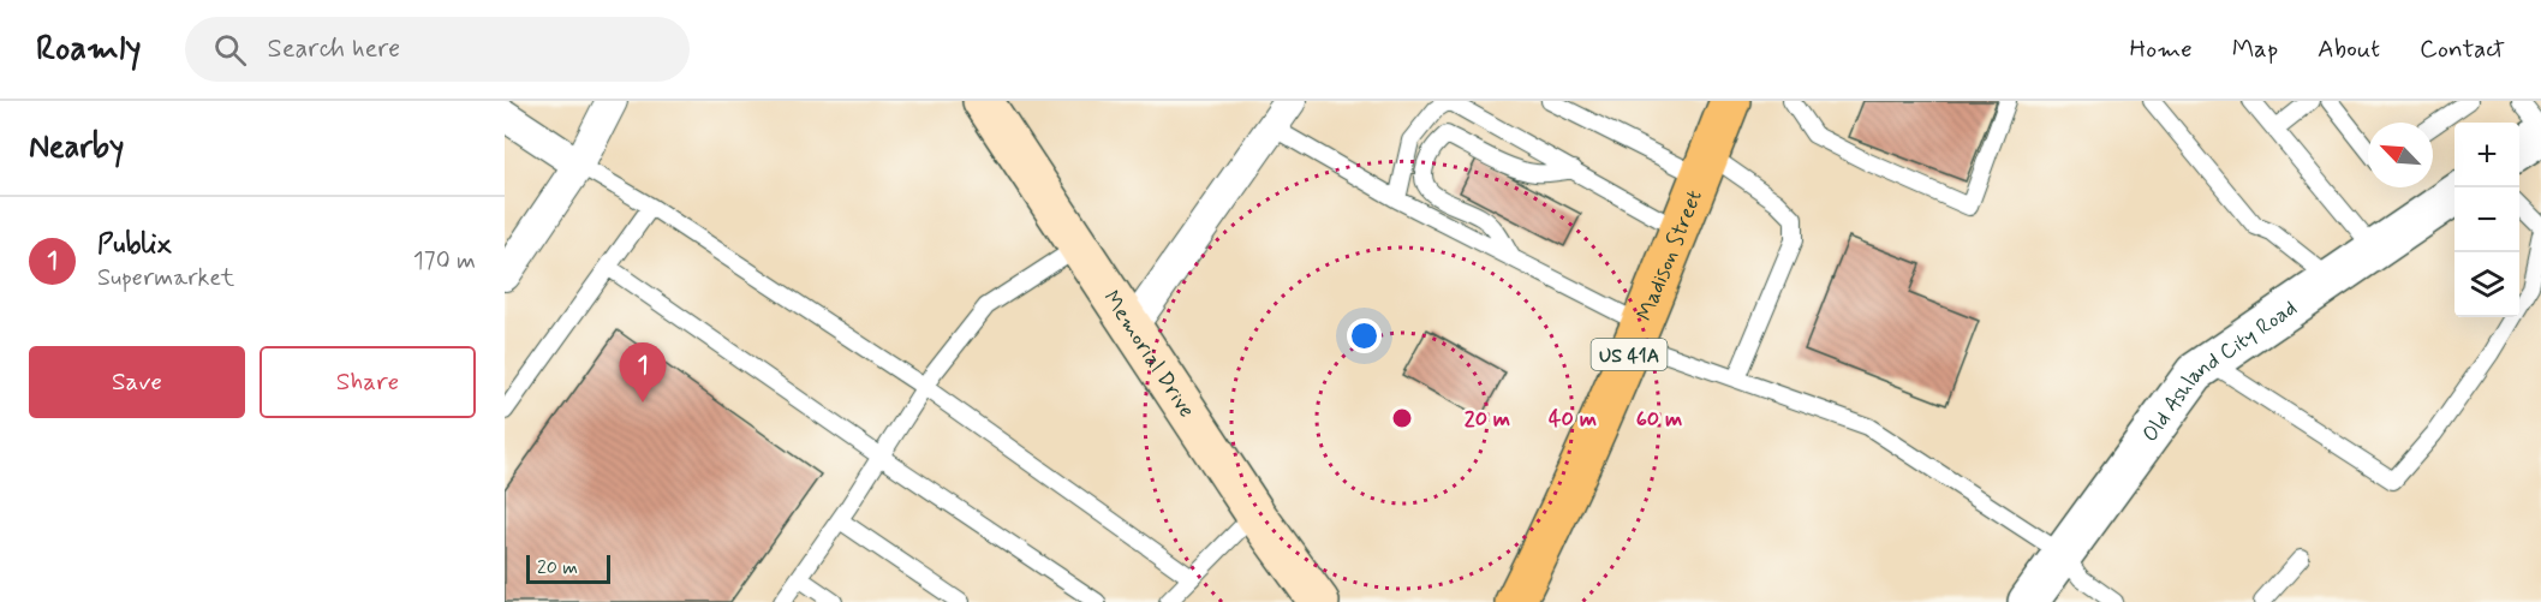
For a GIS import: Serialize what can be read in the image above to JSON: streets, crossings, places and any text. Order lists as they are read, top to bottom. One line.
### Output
{"streets":{"main road":["Madison Street","Memorial Drive","US 41A"],"street":["Old Ashland City Road"]},"scale_bar":"20 m","north":"top left","page":{"header":"Roamly","search":"Search here","nav":["Home","Map","About","Contact"],"heading":"Nearby","map_buttons":["+","−"],"list":[{"mark":"1","name":"Publix","note":"Supermarket","value":"170 m"}],"buttons":["Save","Share"],"pins":"1","scale":"20 m"},"rings":["20 m","40 m","60 m"]}
